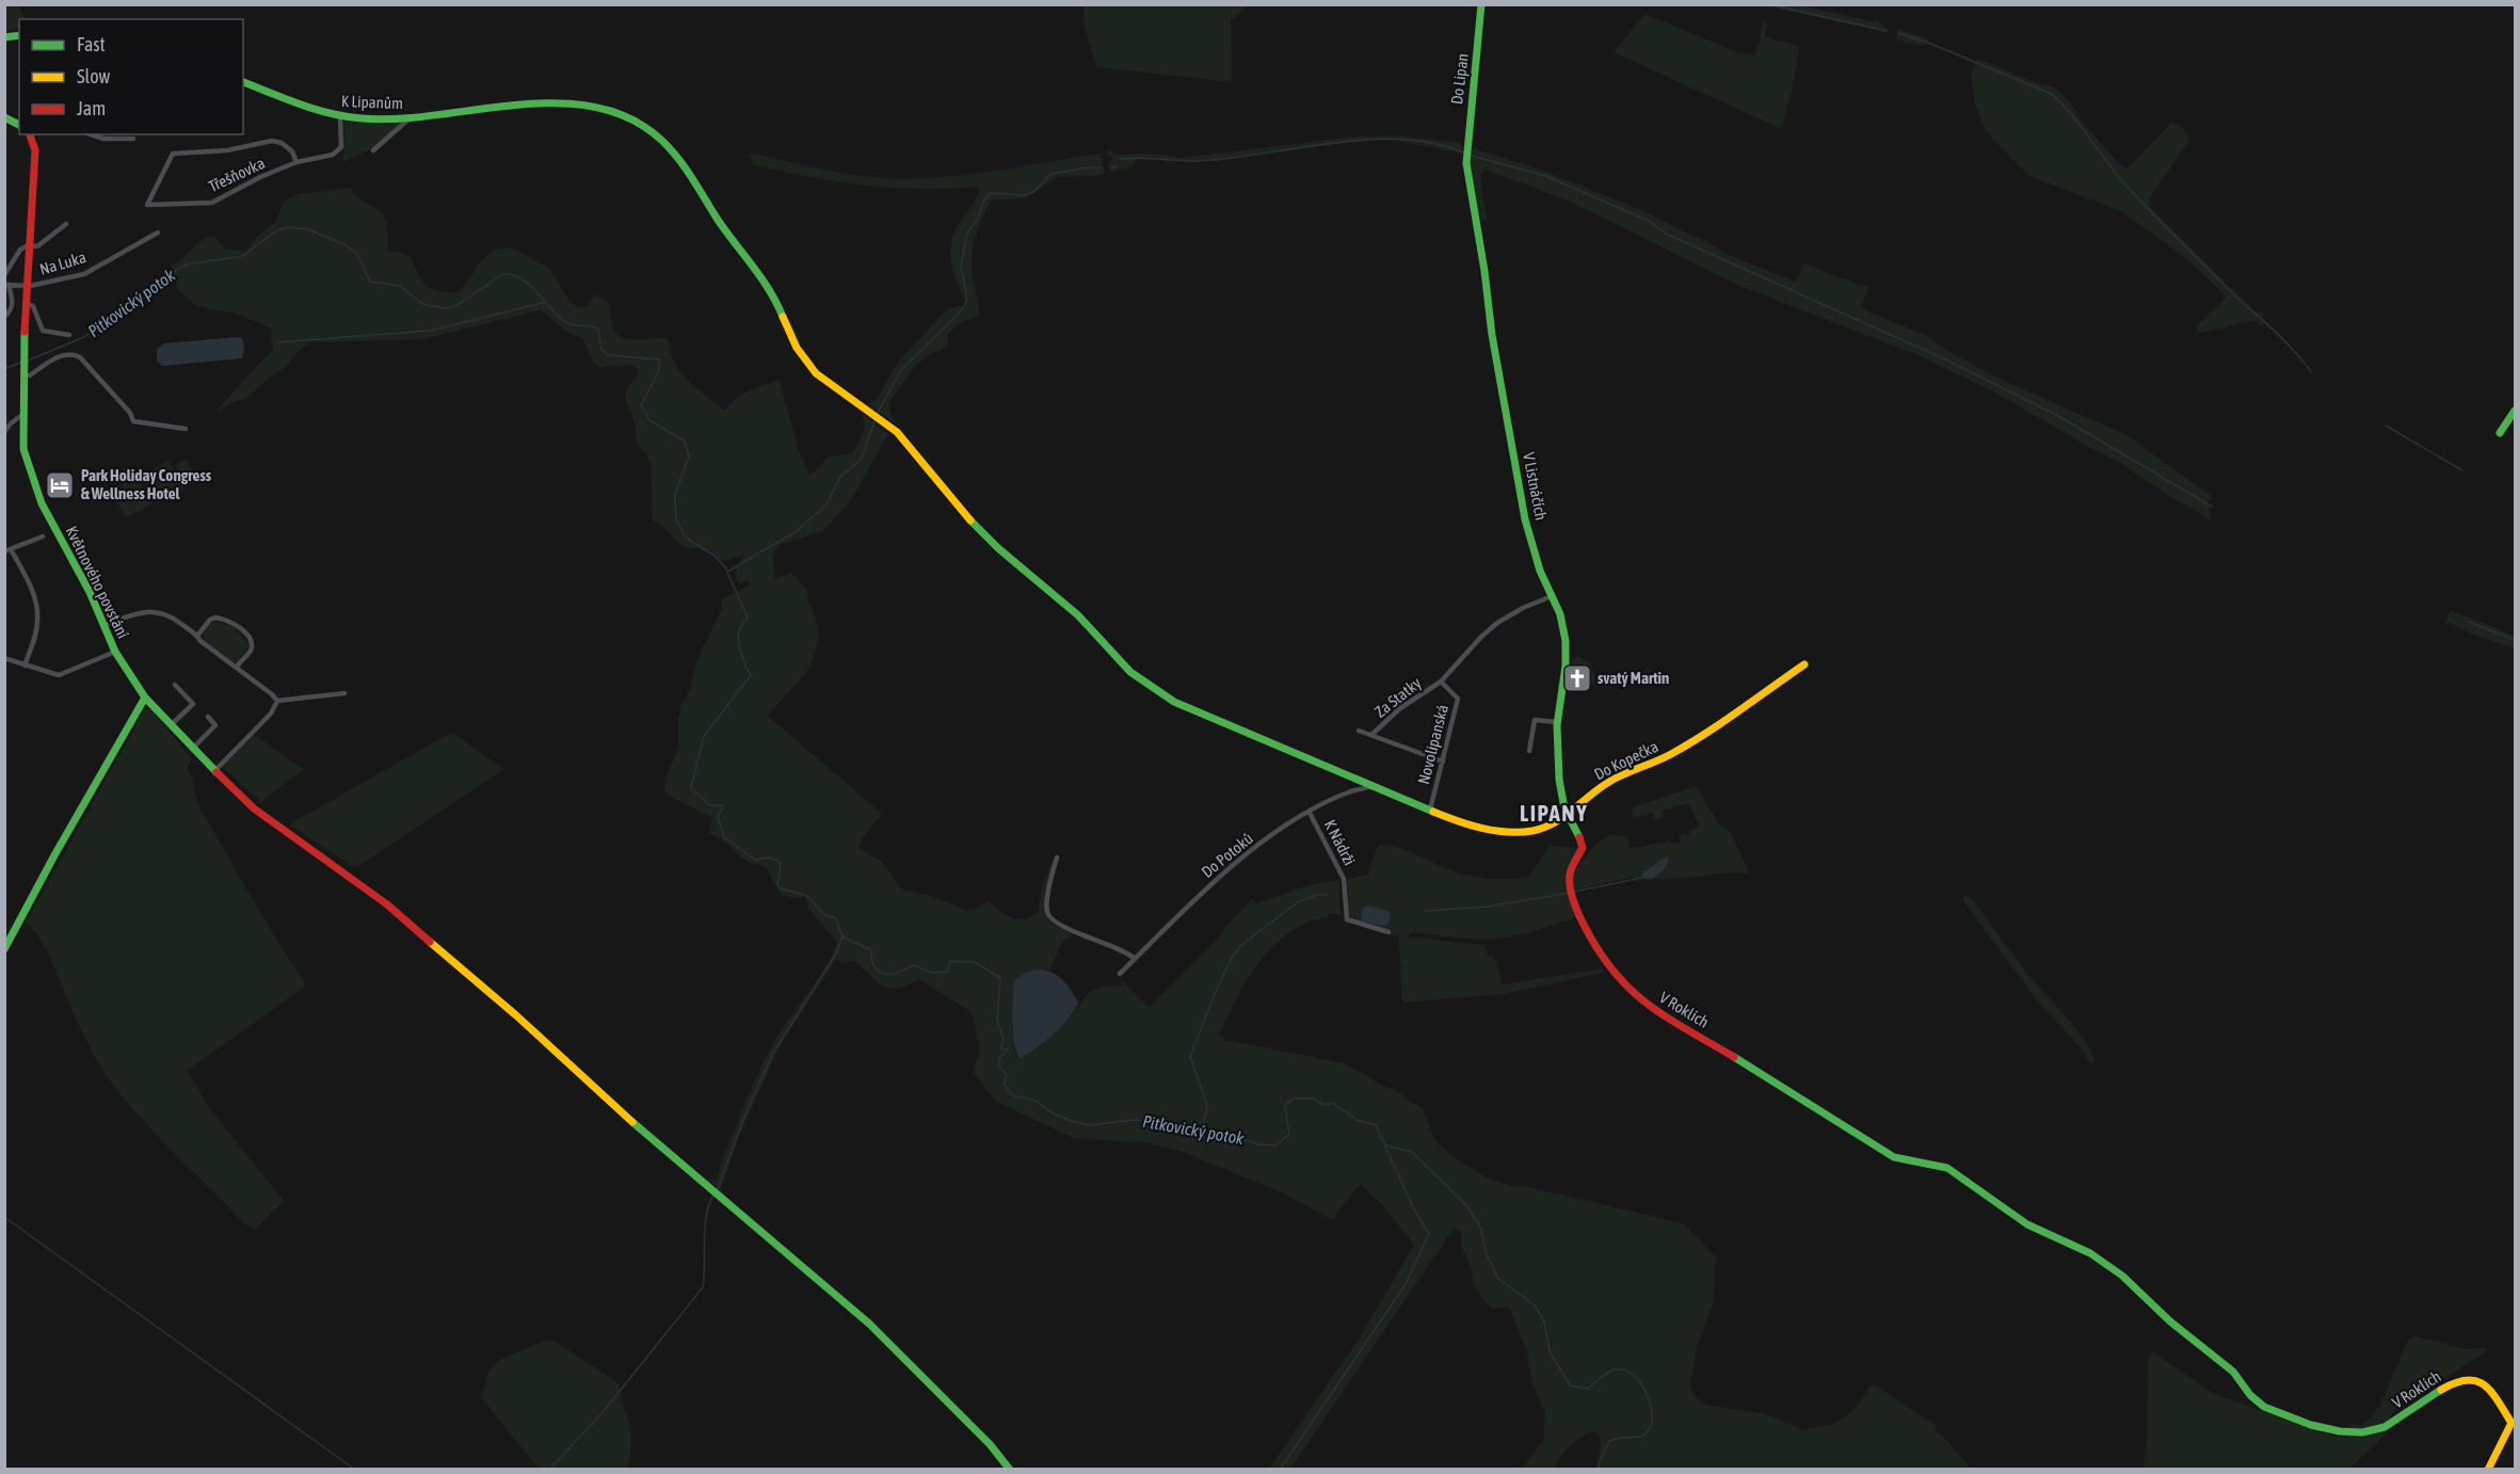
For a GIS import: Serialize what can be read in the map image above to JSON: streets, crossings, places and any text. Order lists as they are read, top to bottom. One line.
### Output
{"streets":{"street":["Do Lipan","K Lipanům","Třešňovka","Na Luka","V Listnáčích","Květnového povstání","Za Statky","Novolipanská","Do Kopečka","K Nádrži","Do Potoků","V Roklích"]},"crossings":[["Do Lipan","V Listnáčích"],["K Lipanům","Třešňovka"],["K Lipanům","Do Kopečka"],["Na Luka","Květnového povstání"],["V Listnáčích","Novolipanská"],["V Listnáčích","Do Kopečka"],["V Listnáčích","V Roklích"],["Za Statky","Novolipanská"],["Novolipanská","Do Kopečka"],["Do Kopečka","Do Potoků"],["Do Kopečka","V Roklích"],["K Nádrži","Do Potoků"]],"districts":["LIPANY"],"water":["Pitkovický potok"],"places":{"hotel":["Park Holiday Congress & Wellness Hotel"],"church":["svatý Martin"]},"legend":["Fast","Slow","Jam"]}
